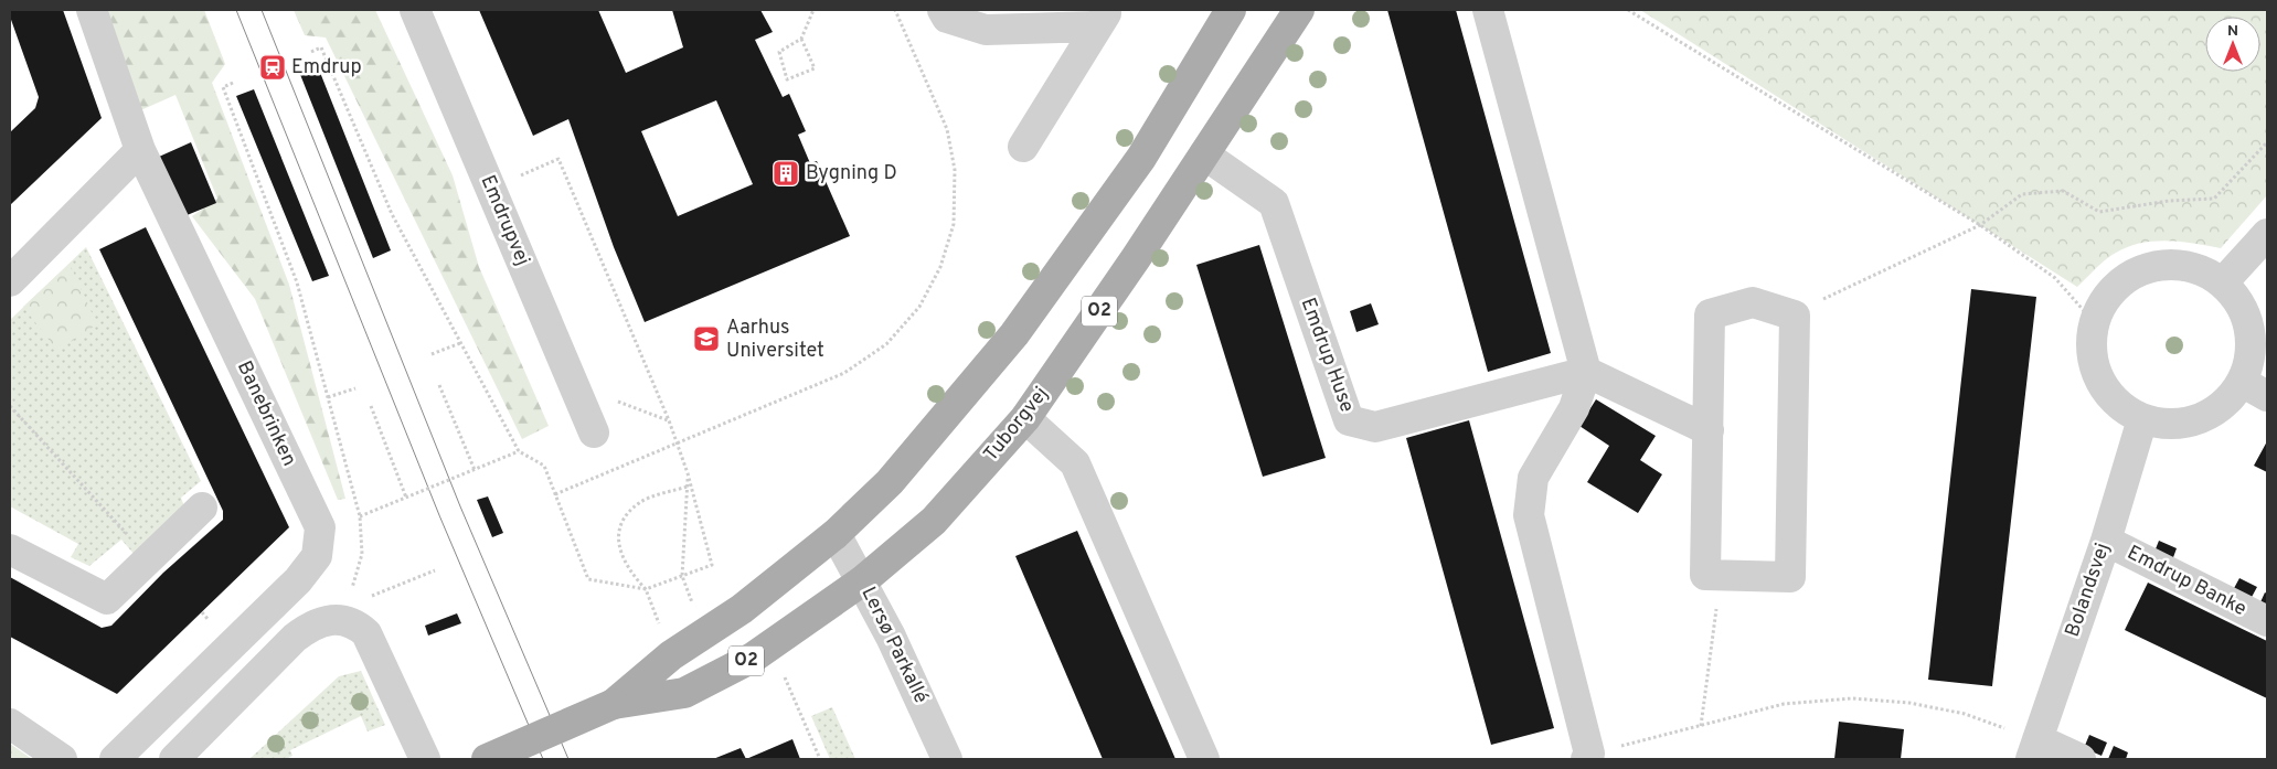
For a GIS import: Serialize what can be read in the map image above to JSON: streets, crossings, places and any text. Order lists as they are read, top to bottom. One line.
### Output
{"streets":{"main road":["O2","Tuborgvej"],"street":["Emdrupvej","Emdrup Huse","Banebrinken","Emdrup Banke","Bolandsvej","Lersø Parkallé"]},"crossings":[["Emdrup Huse","Tuborgvej"],["Tuborgvej","Lersø Parkallé"],["Emdrup Banke","Bolandsvej"]],"places":{"station":["Emdrup"],"building":["Bygning D"],"school or university":["Aarhus Universitet"]},"north":"top"}
